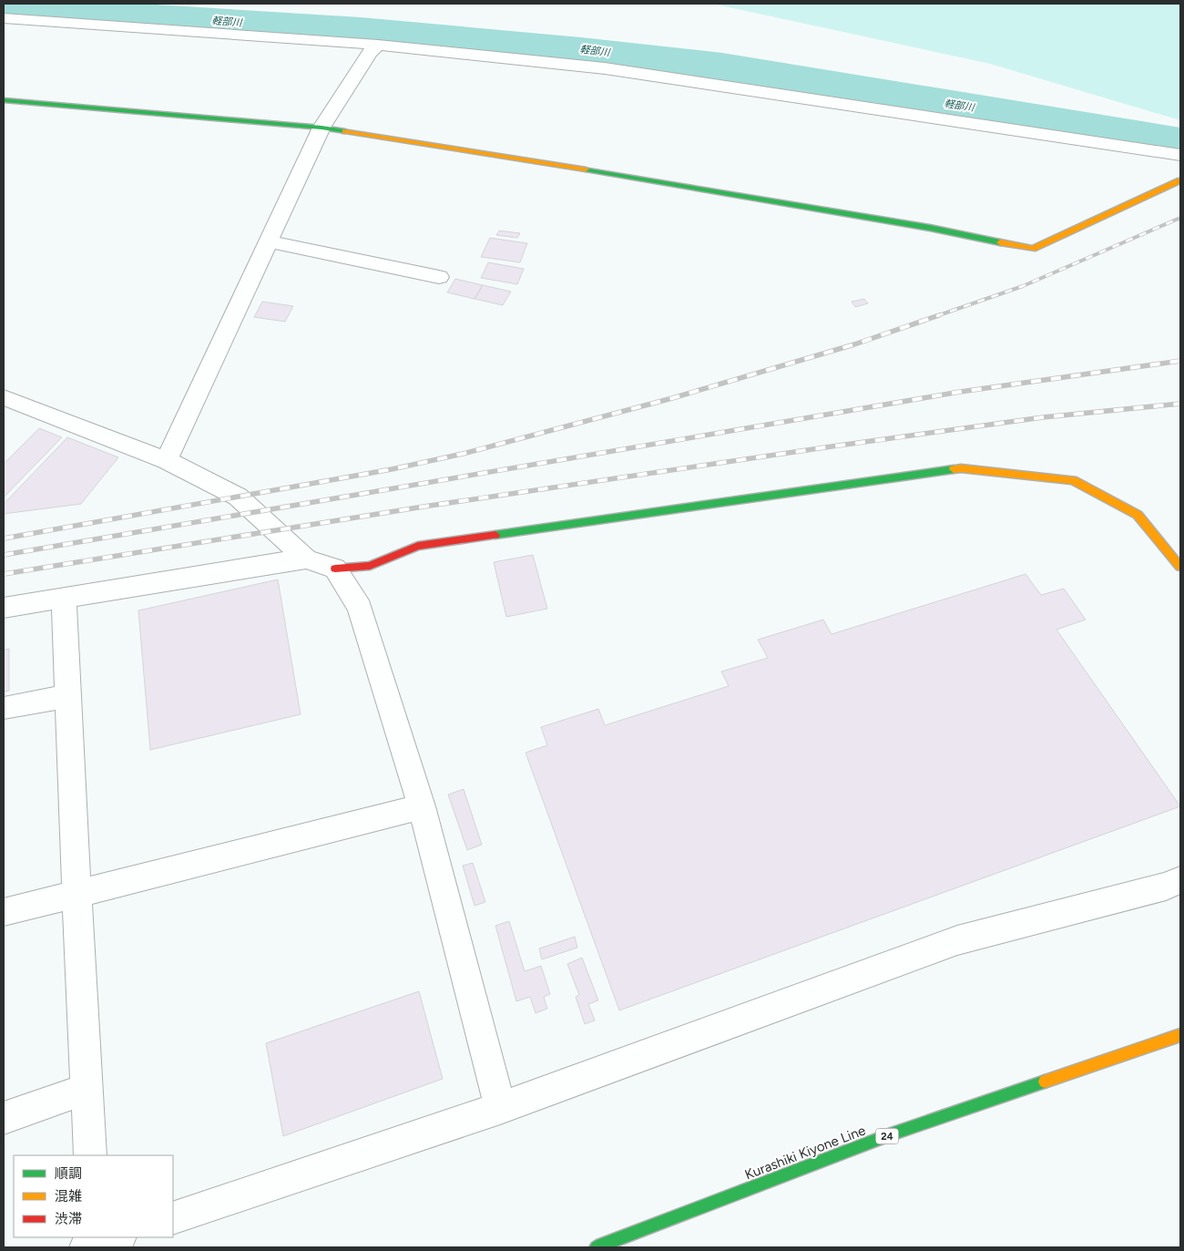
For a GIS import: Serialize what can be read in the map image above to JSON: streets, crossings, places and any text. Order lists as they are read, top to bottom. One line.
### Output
{"streets":{"street":["24","Kurashiki Kiyone Line"]},"water":["軽部川"],"legend":["順調","混雑","渋滞"]}
